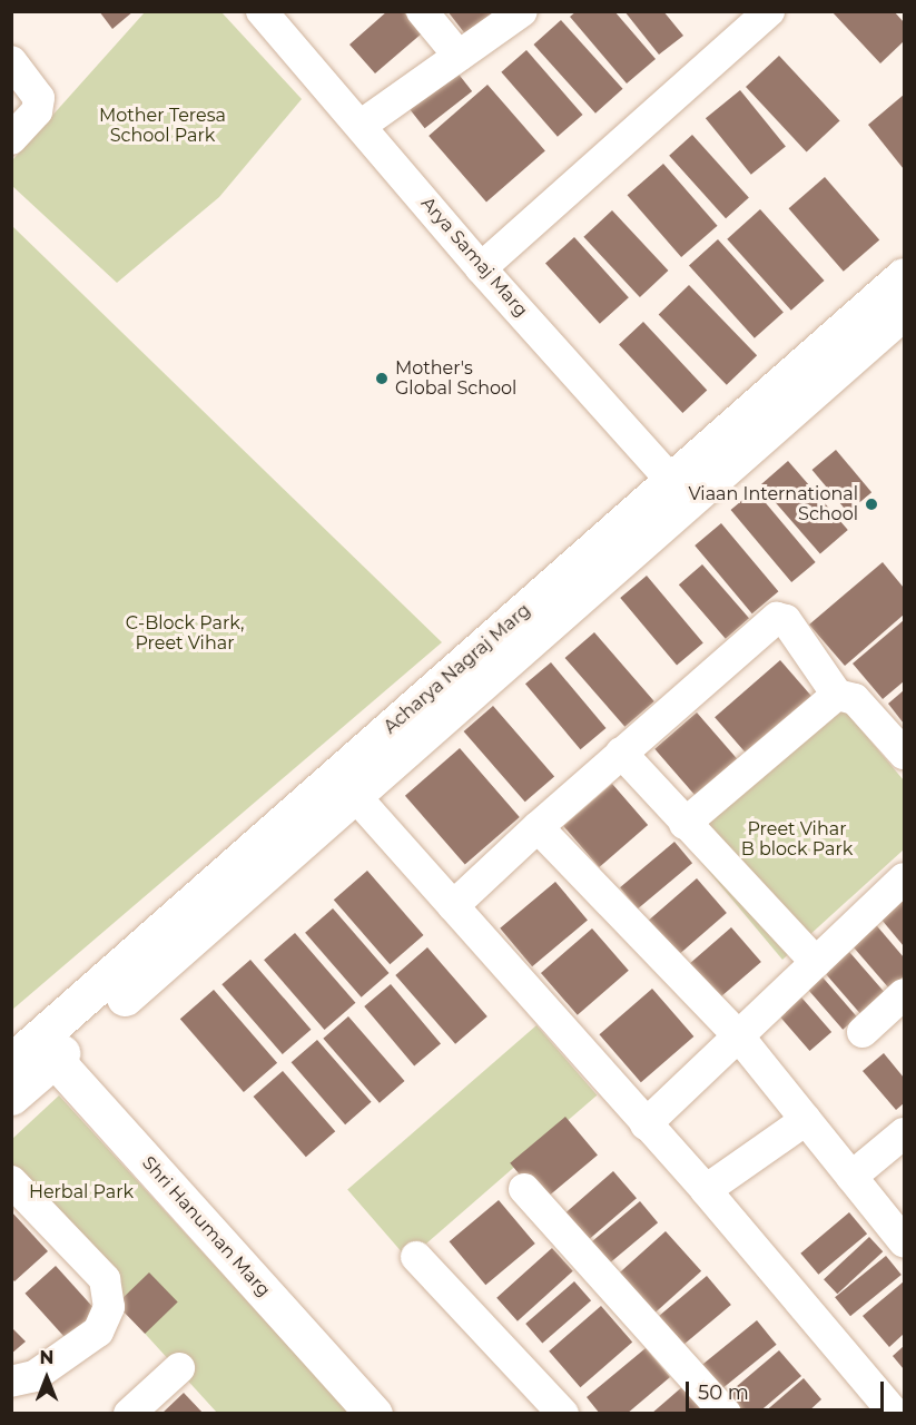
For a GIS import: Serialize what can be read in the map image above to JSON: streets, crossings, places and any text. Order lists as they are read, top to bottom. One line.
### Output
{"streets":{"street":["Arya Samaj Marg","Acharya Nagraj Marg","Shri Hanuman Marg"]},"crossings":[["Arya Samaj Marg","Acharya Nagraj Marg"],["Acharya Nagraj Marg","Shri Hanuman Marg"]],"parks":["Mother Teresa School Park","C-Block Park, Preet Vihar","Preet Vihar B block Park","Herbal Park"],"places":["Mother's Global School","Viaan International School"],"scale_bar":"50 m","north":"top"}
